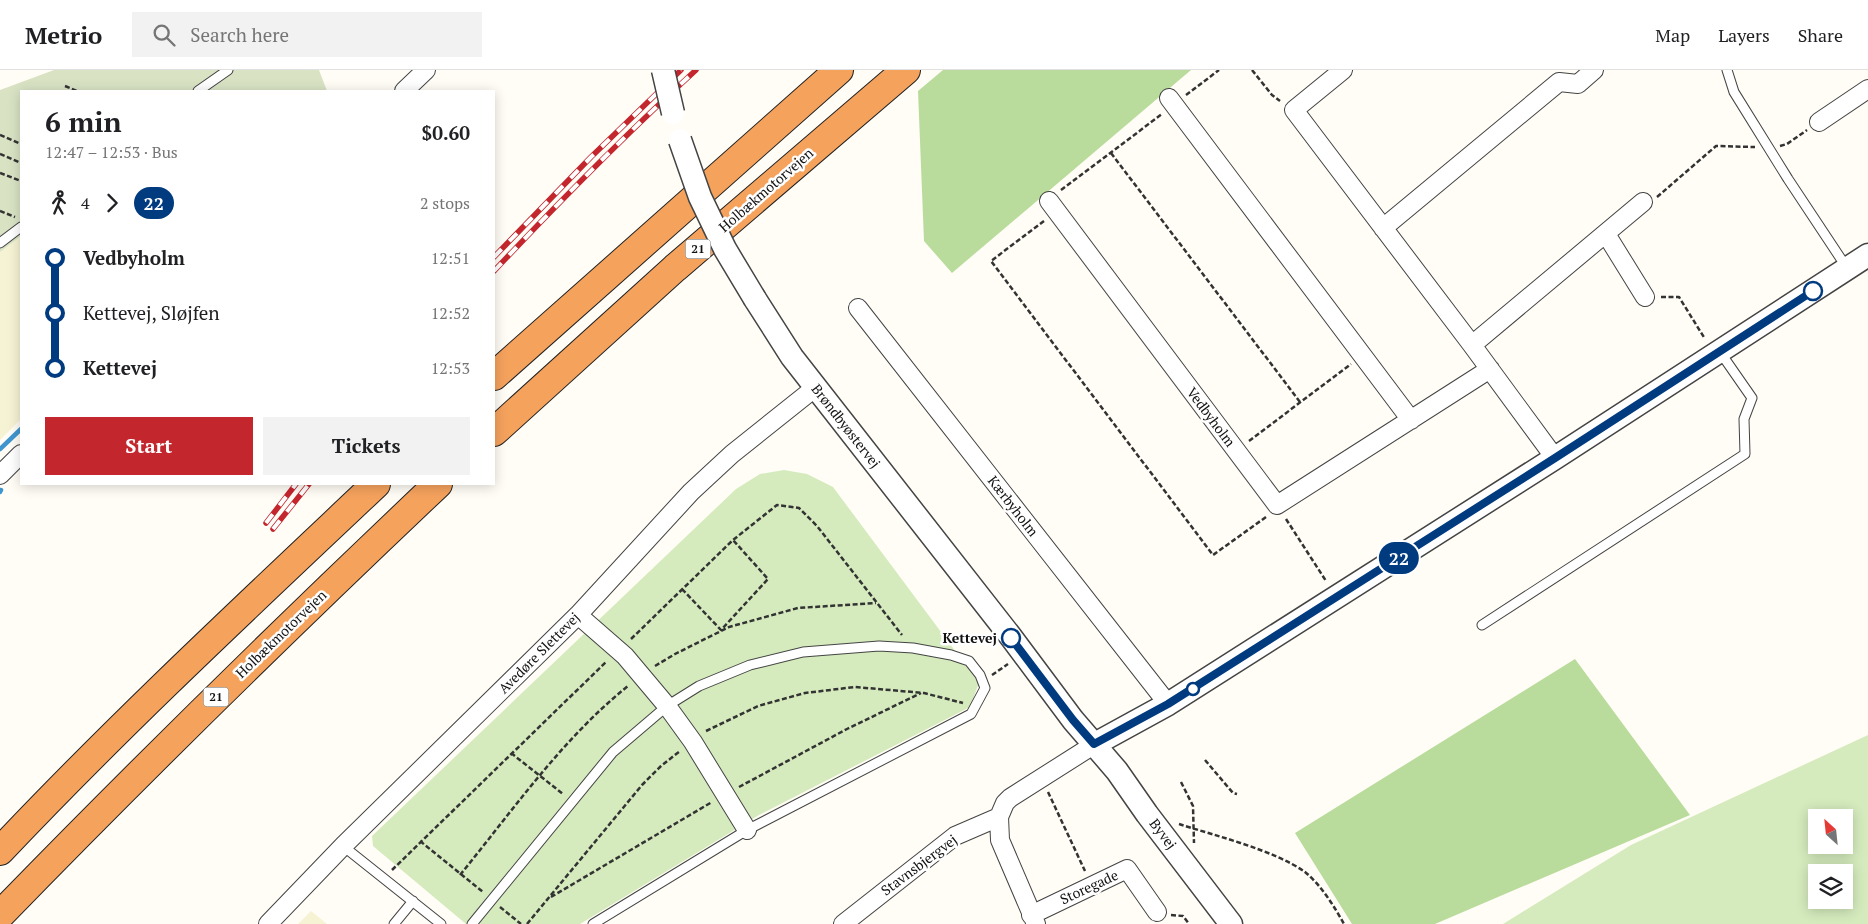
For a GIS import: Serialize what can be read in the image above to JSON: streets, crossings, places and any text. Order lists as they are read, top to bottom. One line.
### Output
{"streets":{"highway":["Holbækmotorvejen","21"],"street":["Vedbyholm","Brøndbyøstervej","Kærbyholm","Avedøre Slettevej","Byvej","Stavnsbjergvej","Storegade"]},"crossings":[["Brøndbyøstervej","Avedøre Slettevej"],["Brøndbyøstervej","Byvej"],["Stavnsbjergvej","Storegade"]],"places":["Kettevej"],"lines":["bus line 22"],"north":"top left","page":{"header":"Metrio","search":"Search here","nav":["Map","Layers","Share"],"on_map":"22","heading":["6 min","12:47 – 12:53 · Bus","$0.60"],"legs":["4","22","2 stops"],"list":[{"name":"Vedbyholm","value":"12:51"},{"name":"Kettevej, Sløjfen","value":"12:52"},{"name":"Kettevej","value":"12:53"}],"buttons":["Start","Tickets"]}}
